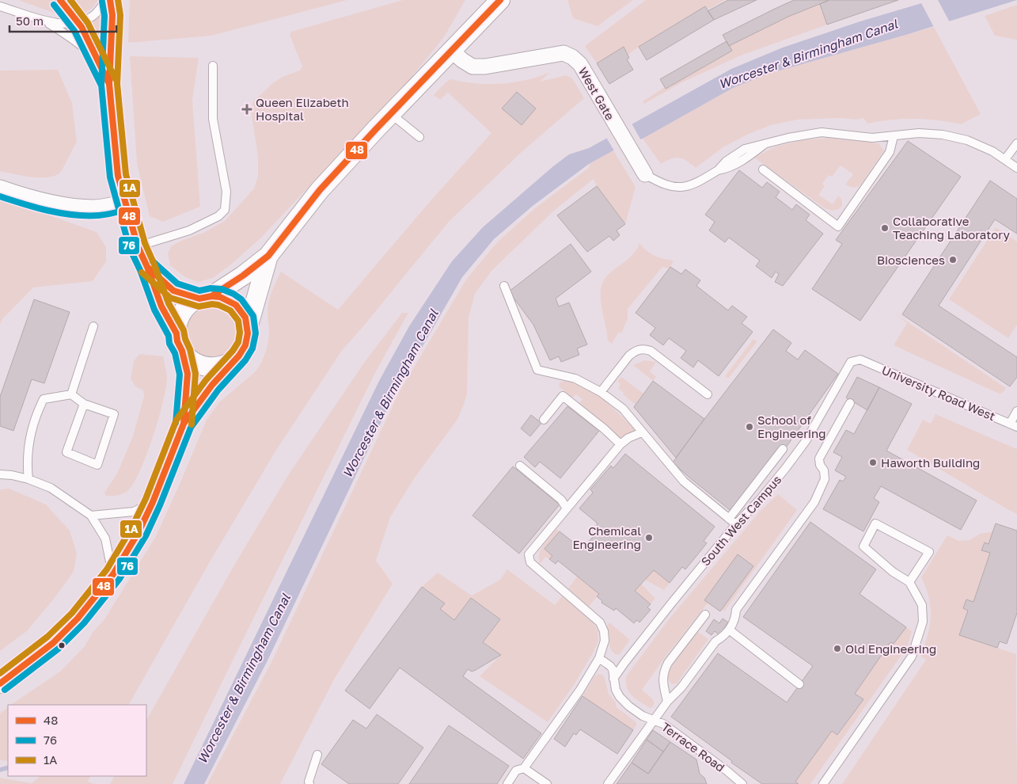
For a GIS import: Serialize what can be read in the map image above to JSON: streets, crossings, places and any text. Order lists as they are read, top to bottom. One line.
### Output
{"streets":{"street":["West Gate"],"lane":["University Road West","South West Campus","Terrace Road"]},"crossings":[["University Road West","South West Campus"],["South West Campus","Terrace Road"]],"water":["Worcester & Birmingham Canal"],"places":{"health":["Queen Elizabeth Hospital"],"other":["Collaborative Teaching Laboratory","Biosciences","School of Engineering","Haworth Building","Chemical Engineering","Old Engineering"]},"lines":["transit line 48","transit line 1A","transit line 76"],"legend":["48","76","1A"],"scale_bar":"50 m"}
